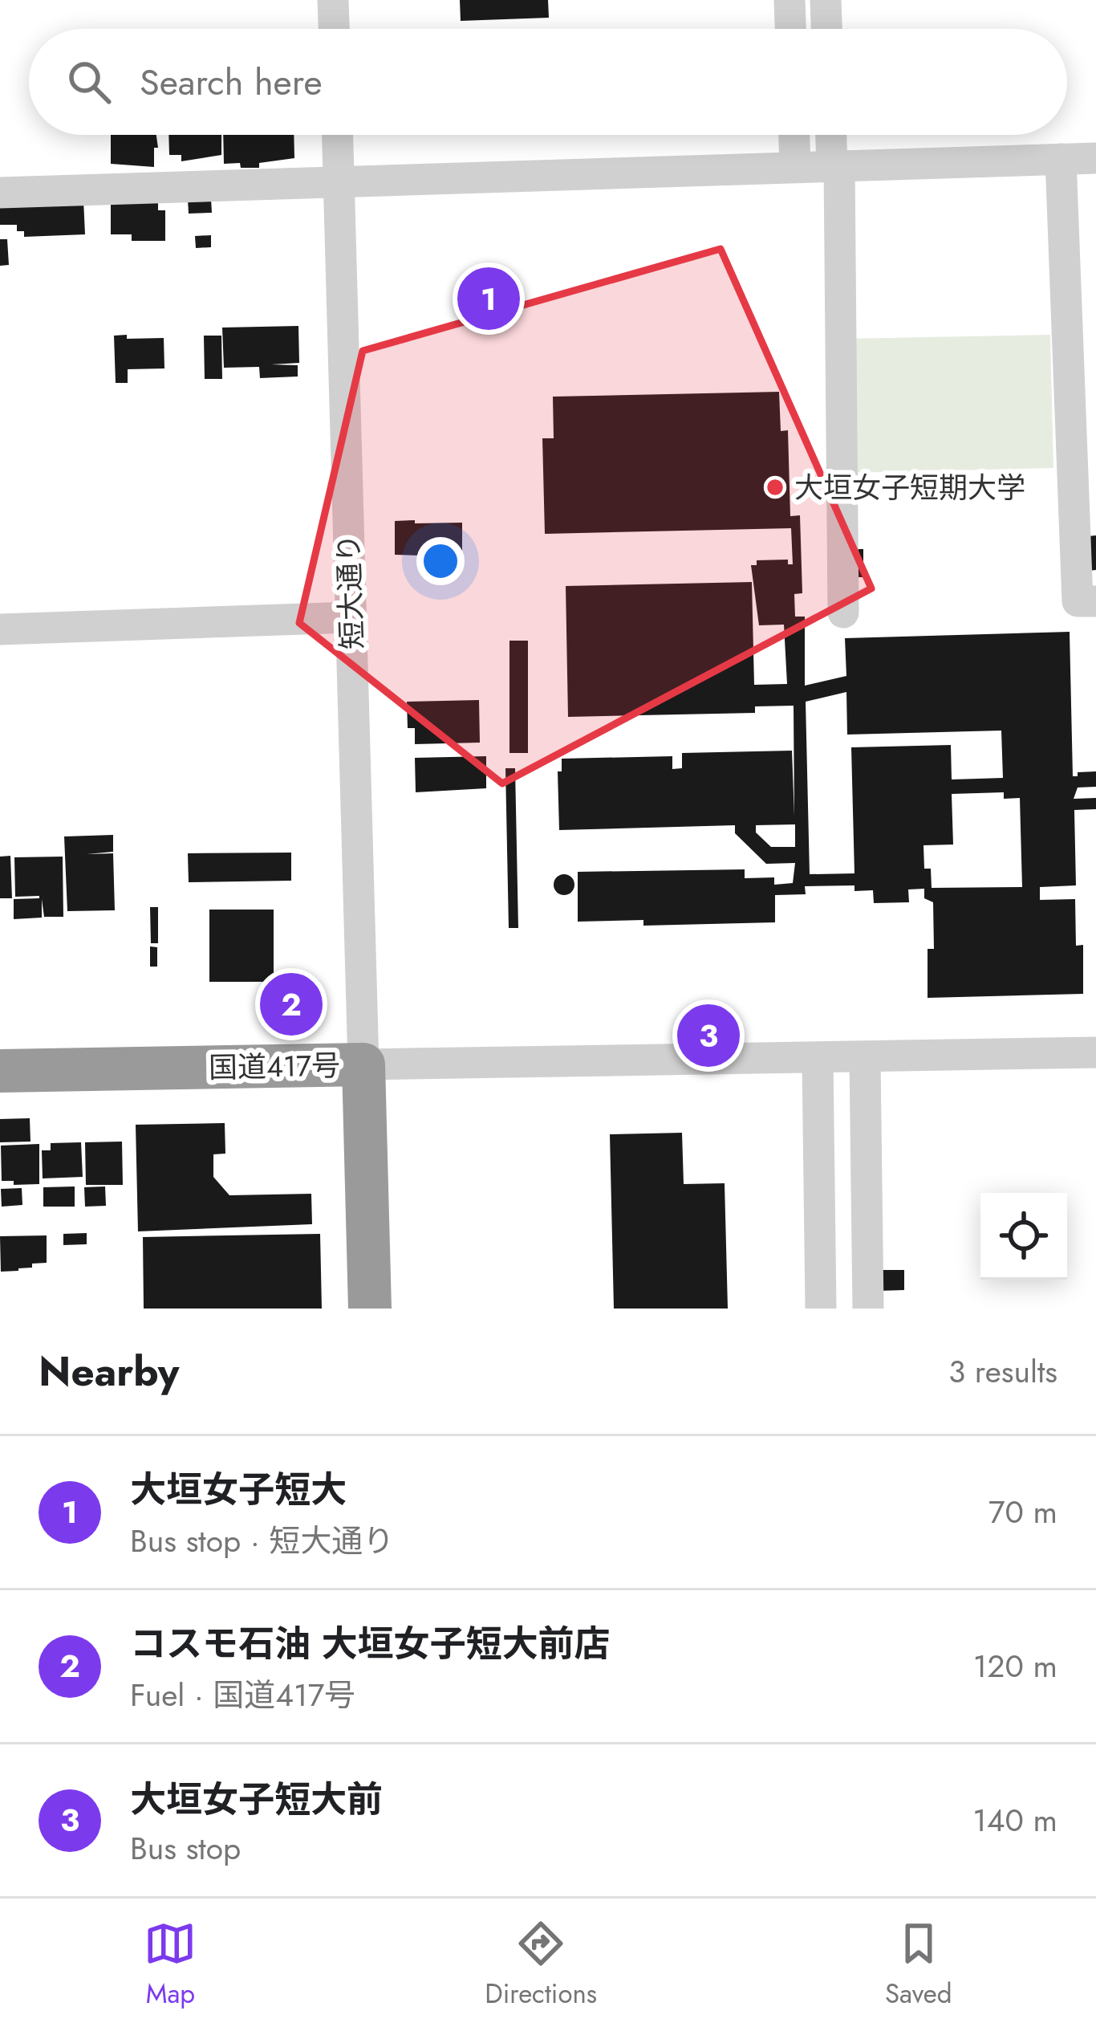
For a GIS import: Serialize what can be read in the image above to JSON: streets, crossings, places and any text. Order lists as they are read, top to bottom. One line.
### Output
{"streets":{"highway":["国道417号"],"street":["短大通り"]},"crossings":[["短大通り","国道417号"]],"places":["大垣女子短期大学"],"page":{"search":"Search here","pins":["1","2","3"],"heading":["Nearby","3 results"],"list":[{"mark":"1","name":"大垣女子短大","note":"Bus stop · 短大通り","value":"70 m"},{"mark":"2","name":"コスモ石油 大垣女子短大前店","note":"Fuel · 国道417号","value":"120 m"},{"mark":"3","name":"大垣女子短大前","note":"Bus stop","value":"140 m"}],"nav":["Map","Directions","Saved"]}}
